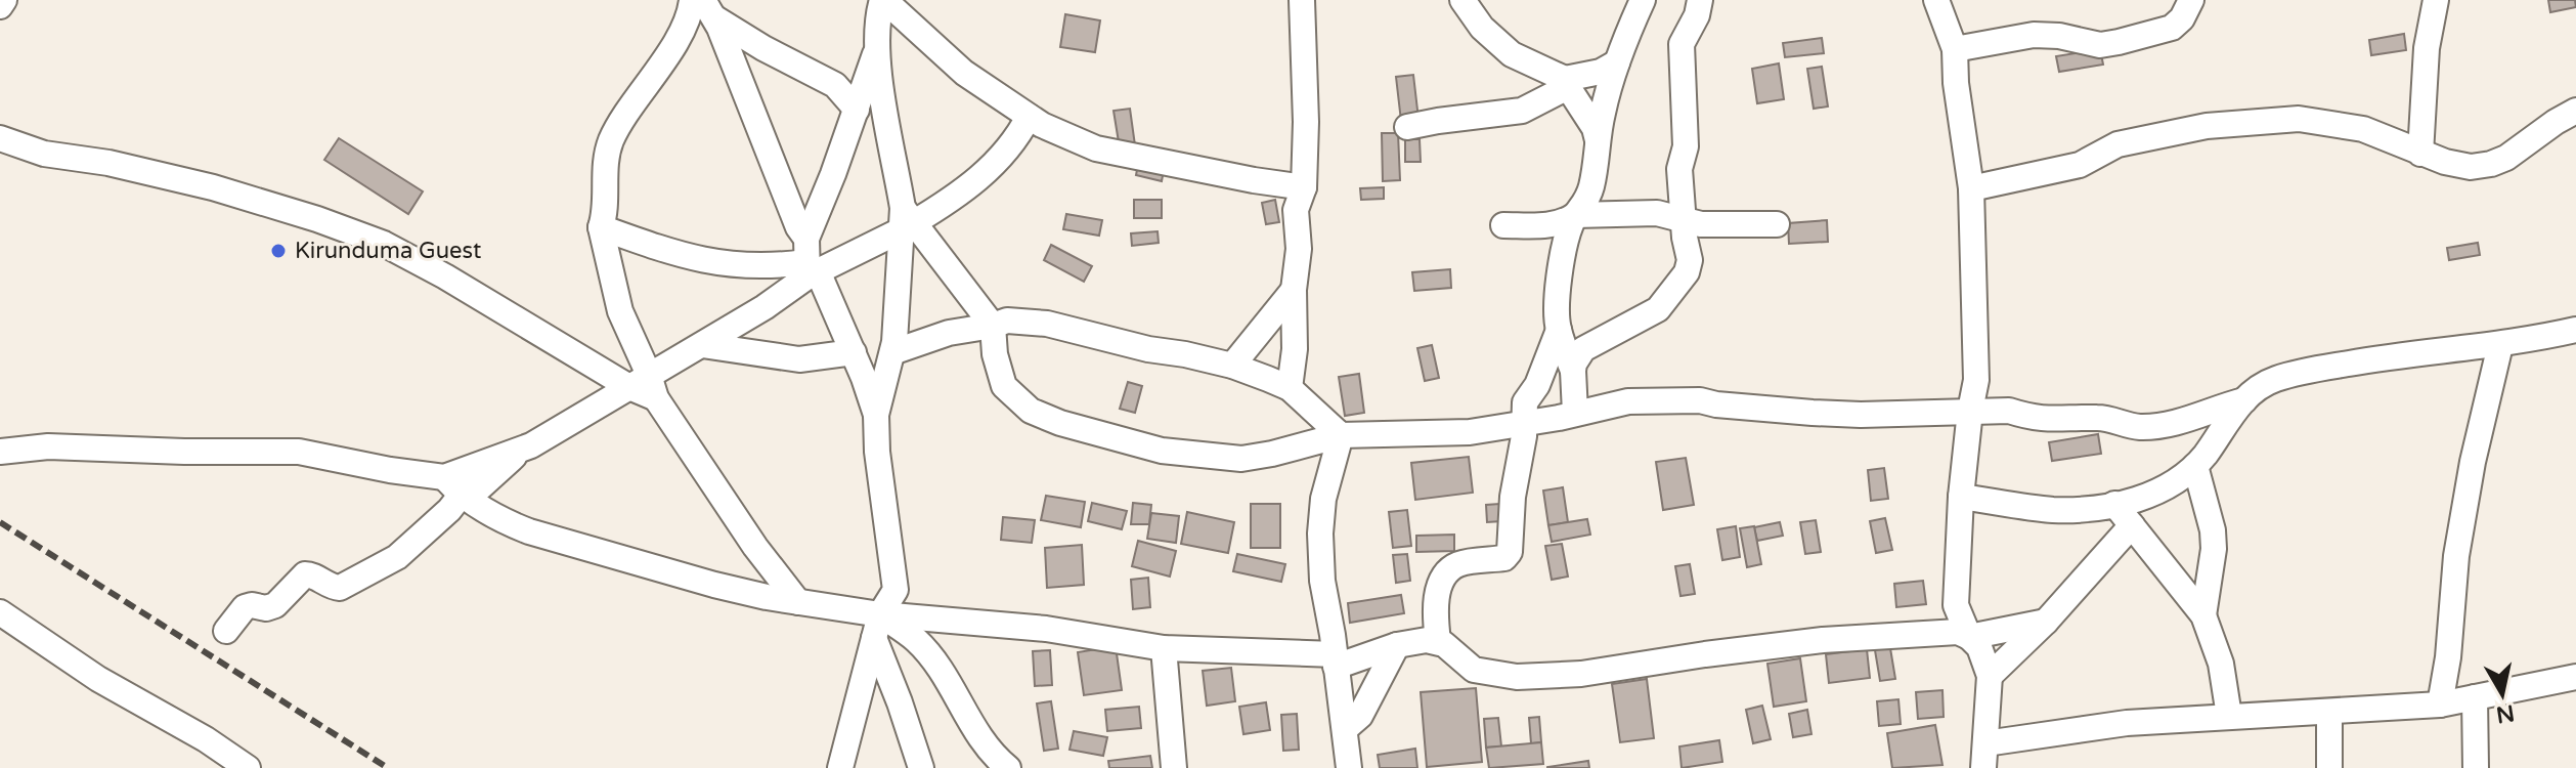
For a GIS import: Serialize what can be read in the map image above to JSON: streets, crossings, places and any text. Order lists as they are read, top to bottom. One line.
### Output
{"places":["Kirunduma Guest"],"north":"bottom"}
